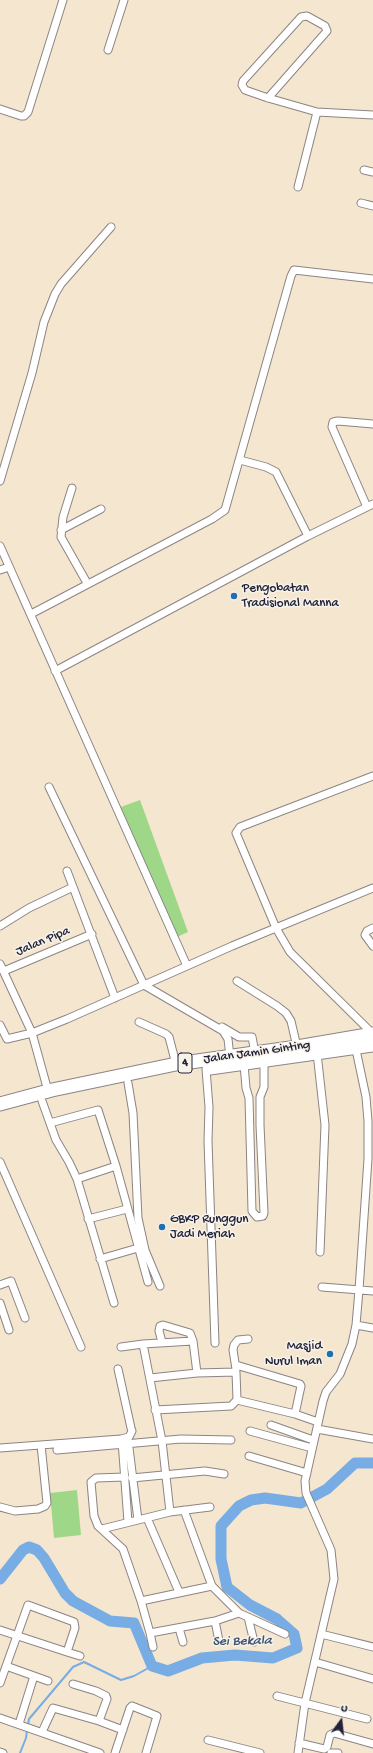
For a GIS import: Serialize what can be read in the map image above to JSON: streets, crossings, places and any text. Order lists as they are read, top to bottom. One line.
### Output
{"streets":{"highway":["Jalan Jamin Ginting","4"],"street":["Jalan Pipa"]},"water":["Sei Bekala"],"places":["Pengobatan Tradisional Manna","GBKP Runggun Jadi Meriah","Masjid Nurul Iman"],"north":"top"}
